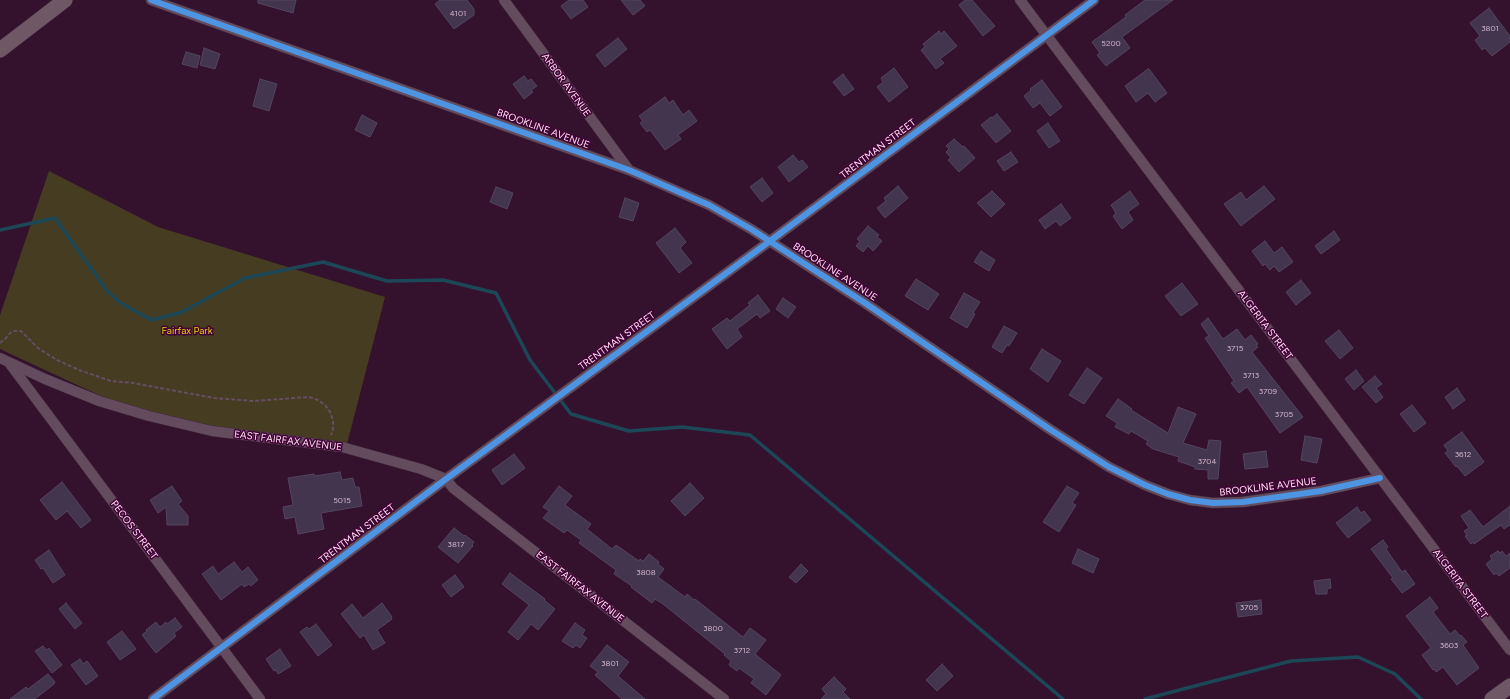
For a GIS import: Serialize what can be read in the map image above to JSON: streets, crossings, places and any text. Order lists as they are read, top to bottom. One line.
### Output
{"streets":{"street":["ARBOR AVENUE","BROOKLINE AVENUE","TRENTMAN STREET","ALGERITA STREET","EAST FAIRFAX AVENUE","PECOS STREET"]},"crossings":[["ARBOR AVENUE","BROOKLINE AVENUE"],["BROOKLINE AVENUE","TRENTMAN STREET"],["BROOKLINE AVENUE","ALGERITA STREET"],["TRENTMAN STREET","ALGERITA STREET"],["TRENTMAN STREET","EAST FAIRFAX AVENUE"],["TRENTMAN STREET","PECOS STREET"],["EAST FAIRFAX AVENUE","PECOS STREET"]],"parks":["Fairfax Park"],"house_numbers":["4101","3801","5200","3715","3713","3709","3705","3612","3704","5015","3817","3808","3705","3800","3603","3712","3801"]}
